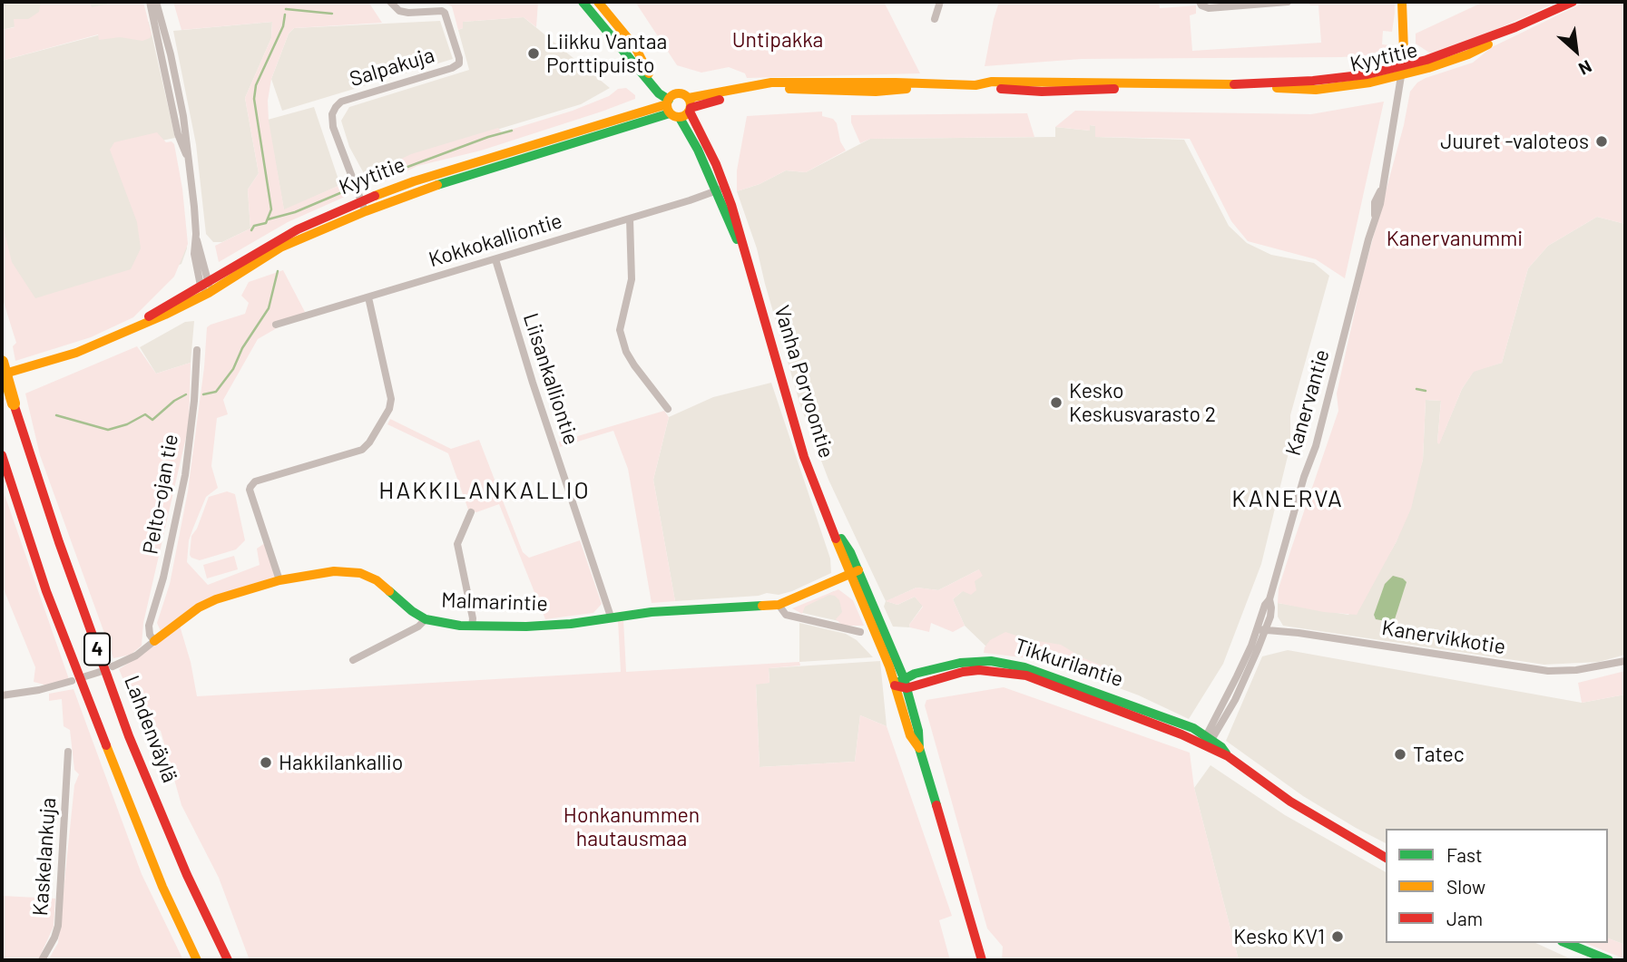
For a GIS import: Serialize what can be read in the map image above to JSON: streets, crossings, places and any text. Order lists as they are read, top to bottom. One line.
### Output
{"streets":{"main road":["Kyytitie","Vanha Porvoontie","Malmarintie","4","Tikkurilantie","Lahdenväylä"],"street":["Salpakuja","Kokkokalliontie","Liisankalliontie","Kanervantie","Pelto-ojan tie","Kanervikkotie","Kaskelankuja"]},"crossings":[["Kyytitie","Salpakuja"],["Kyytitie","Vanha Porvoontie"],["Kyytitie","Kanervantie"],["Kokkokalliontie","Liisankalliontie"],["Kokkokalliontie","Vanha Porvoontie"],["Liisankalliontie","Malmarintie"],["Vanha Porvoontie","Malmarintie"],["Vanha Porvoontie","Tikkurilantie"],["Kanervantie","Kanervikkotie"],["Kanervantie","Tikkurilantie"],["Pelto-ojan tie","Malmarintie"]],"districts":["HAKKILANKALLIO","KANERVA"],"parks":["Untipakka","Kanervanummi","Honkanummen hautausmaa"],"places":["Liikku Vantaa Porttipuisto","Juuret -valoteos","Kesko Keskusvarasto 2","Tatec","Hakkilankallio","Kesko KV1"],"legend":["Fast","Slow","Jam"],"north":"bottom right"}
